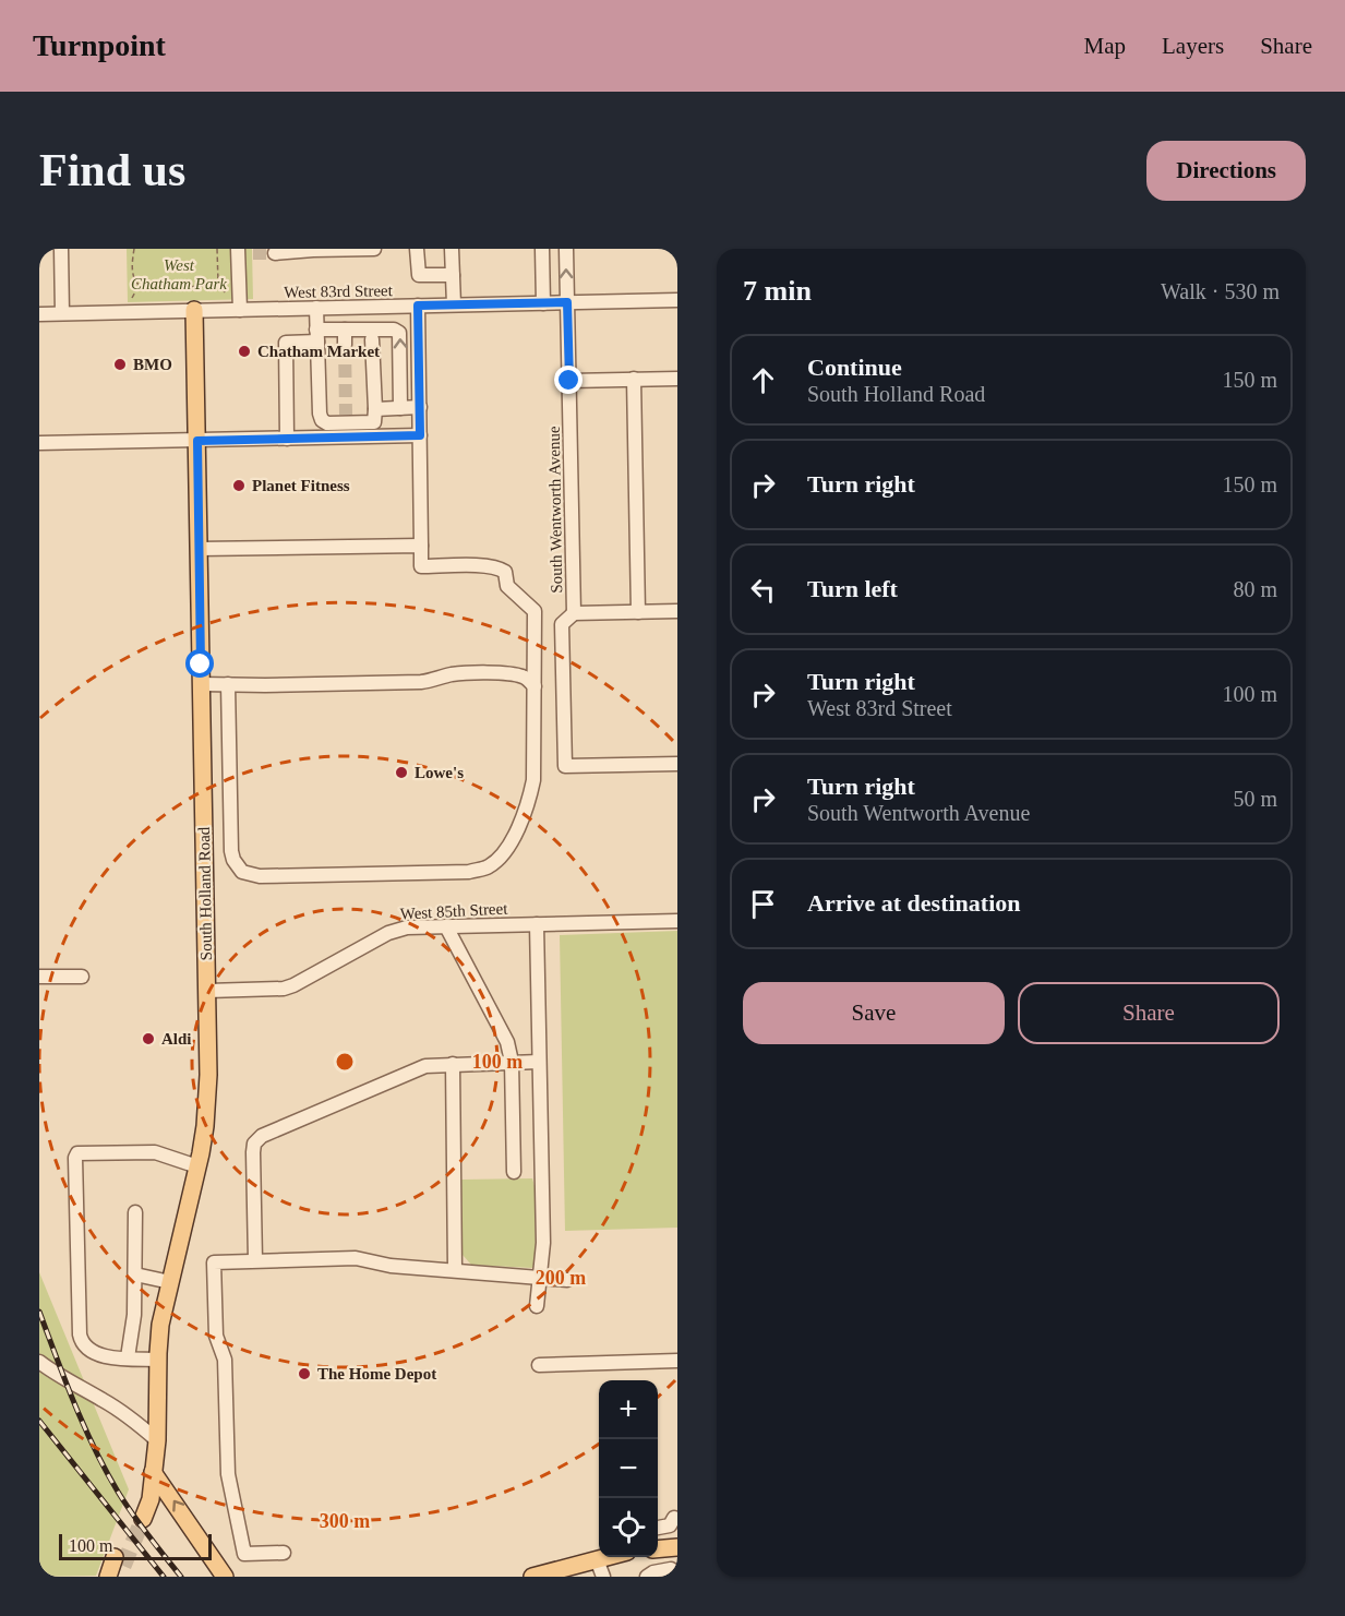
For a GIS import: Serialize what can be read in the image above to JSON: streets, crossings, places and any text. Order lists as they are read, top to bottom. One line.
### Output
{"streets":{"main road":["South Holland Road"],"street":["West 83rd Street","South Wentworth Avenue","West 85th Street"]},"crossings":[["West 83rd Street","South Wentworth Avenue"],["West 83rd Street","South Holland Road"],["South Holland Road","West 85th Street"]],"parks":["West Chatham Park"],"places":["Chatham Market","BMO","Planet Fitness","Lowe's","Aldi","The Home Depot"],"scale_bar":"100 m","page":{"header":"Turnpoint","nav":["Map","Layers","Share"],"buttons":["Directions",["Save","Share"]],"title":"Find us","heading":["7 min","Walk · 530 m"],"list":[["Continue","South Holland Road","150 m"],["Turn right","150 m"],["Turn left","80 m"],["Turn right","West 83rd Street","100 m"],["Turn right","South Wentworth Avenue","50 m"],"Arrive at destination"],"map_buttons":["+","−"],"scale":"100 m"},"rings":["100 m","200 m","300 m"]}
